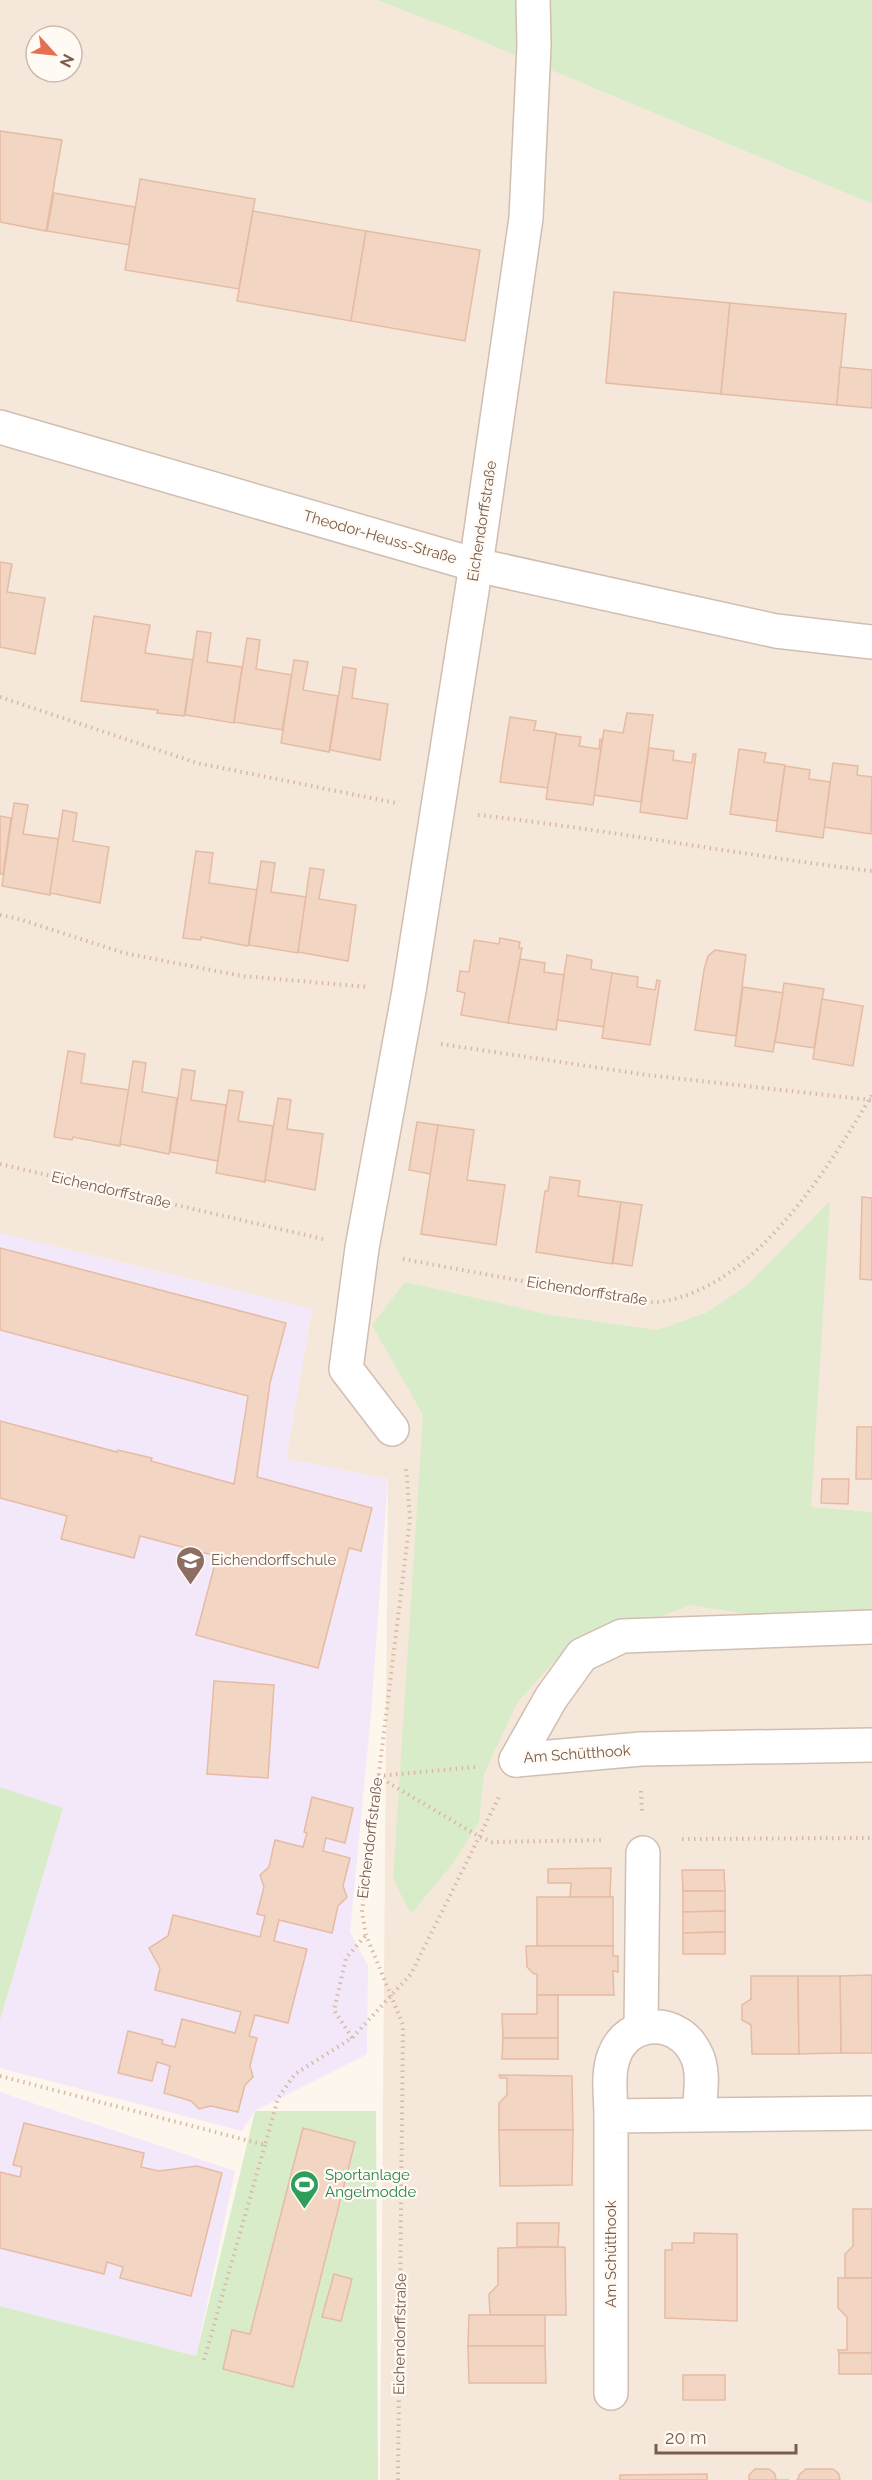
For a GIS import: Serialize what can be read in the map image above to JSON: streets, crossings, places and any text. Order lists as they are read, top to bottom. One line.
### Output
{"streets":{"street":["Eichendorffstraße","Theodor-Heuss-Straße","Am Schütthook"]},"crossings":[["Eichendorffstraße","Theodor-Heuss-Straße"]],"places":{"school or university":["Eichendorffschule"],"sports":["Sportanlage Angelmodde"]},"scale_bar":"20 m","north":"bottom right"}
